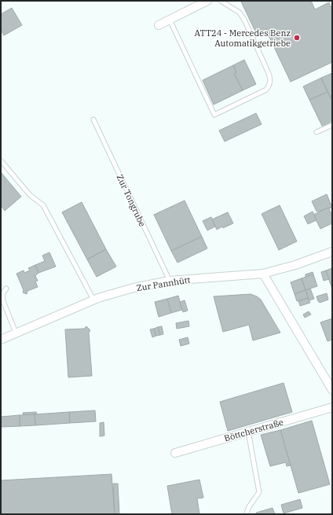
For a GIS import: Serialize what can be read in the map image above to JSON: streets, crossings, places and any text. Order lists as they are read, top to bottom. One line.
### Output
{"streets":{"street":["Zur Pannhütt","Böttcherstraße"],"lane":["Zur Tongrube"]},"crossings":[["Zur Tongrube","Zur Pannhütt"]],"places":["ATT24 - Mercedes Benz Automatikgetriebe"]}
